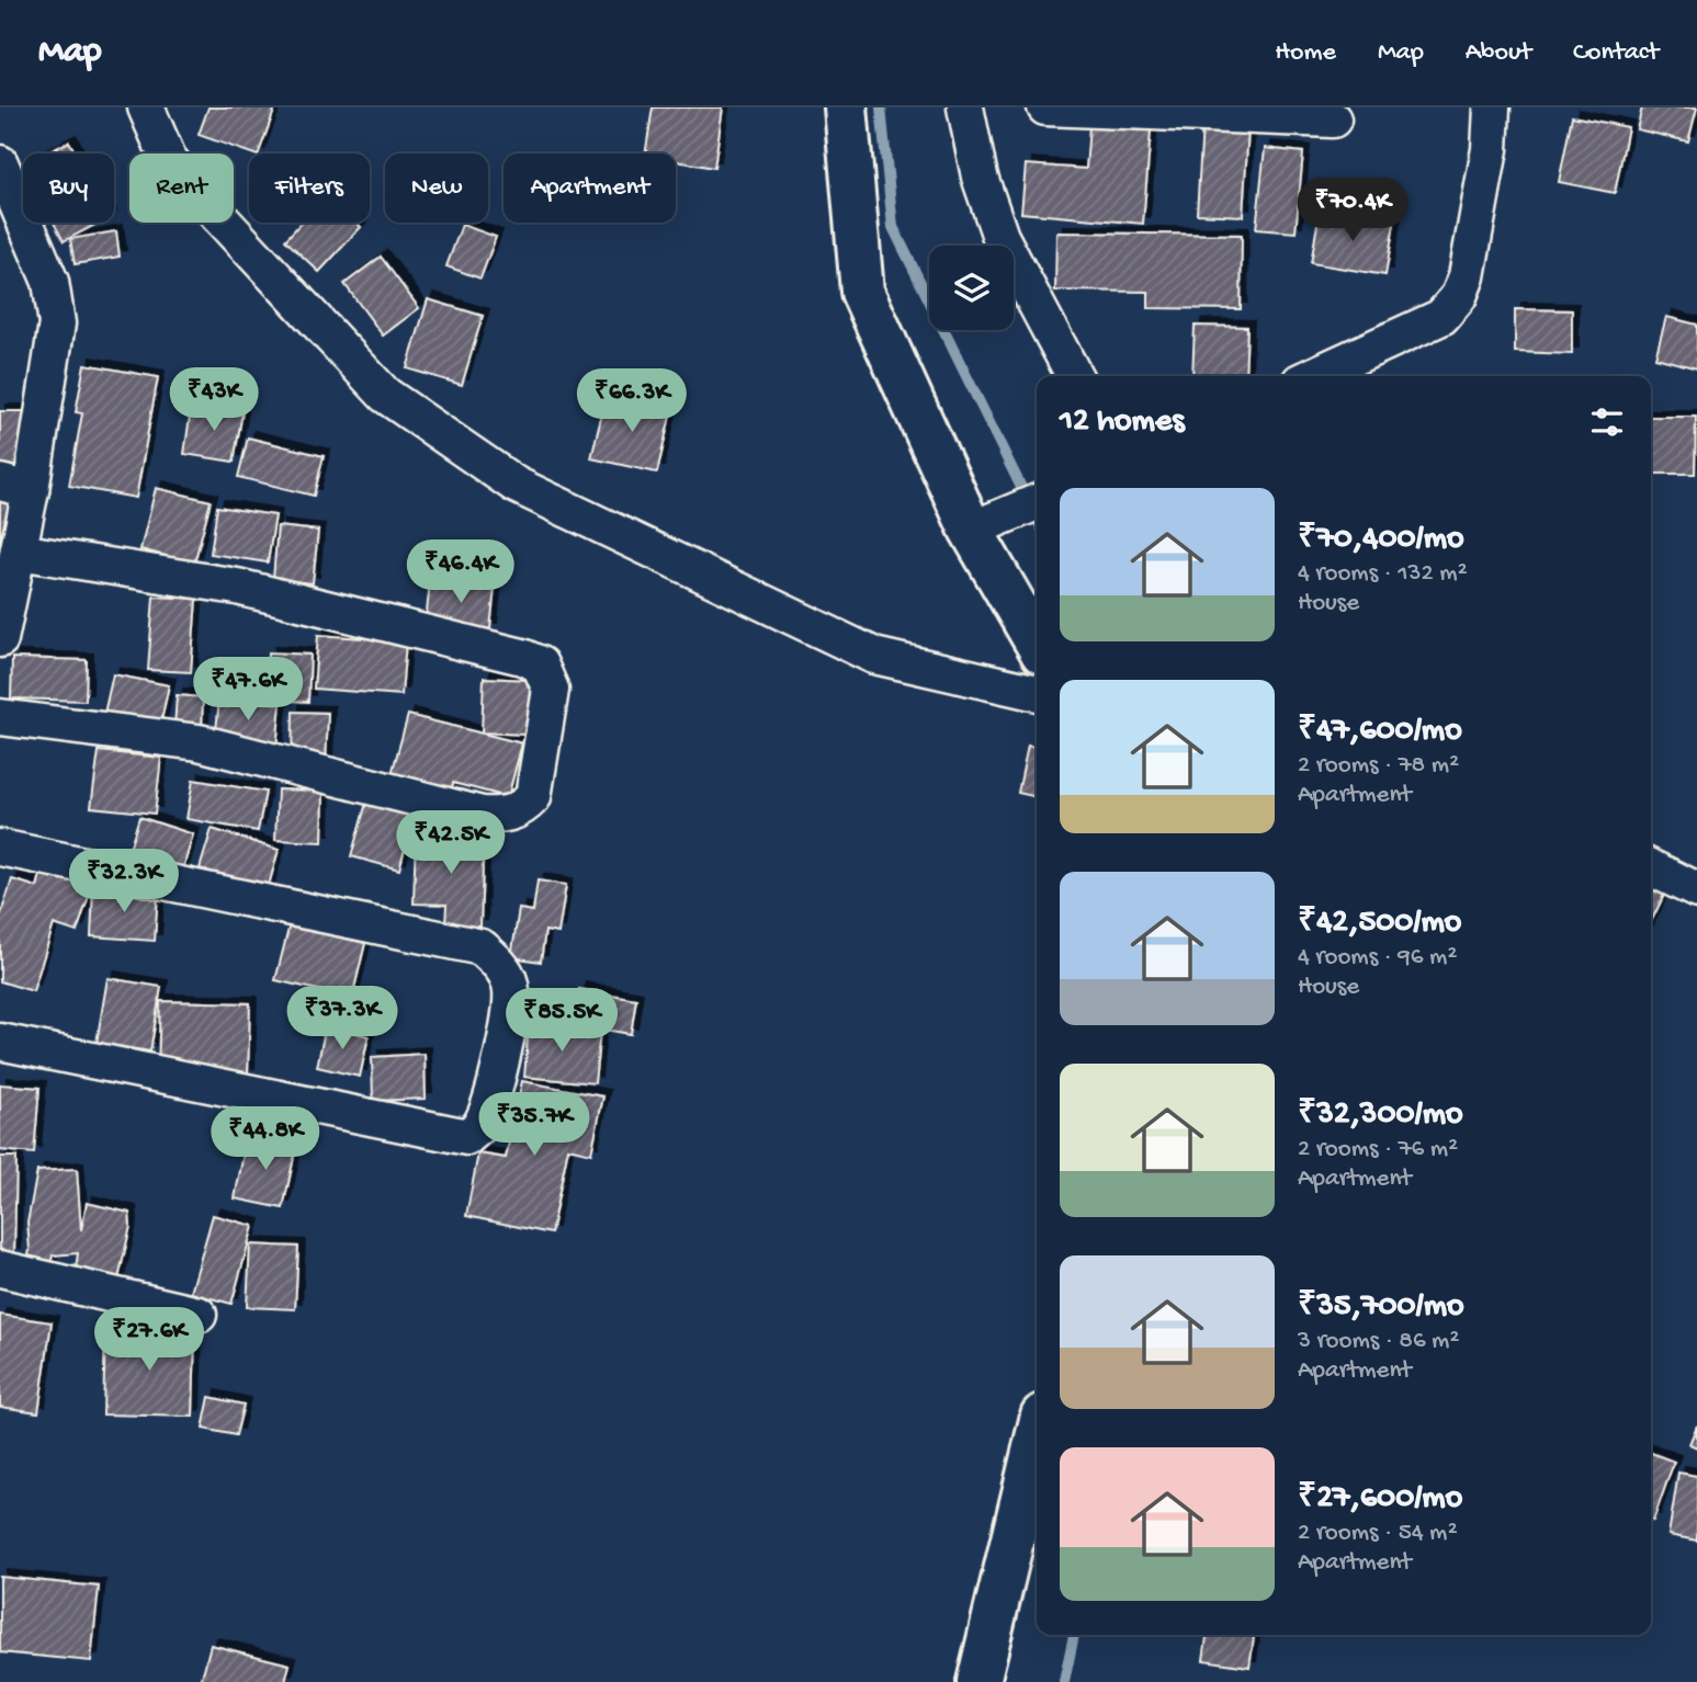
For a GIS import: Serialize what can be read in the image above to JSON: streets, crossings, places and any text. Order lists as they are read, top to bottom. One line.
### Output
{"page":{"header":"Map","nav":["Home","Map","About","Contact"],"chip":["Buy","Rent","Filters","New","Apartment"],"price":["₹70.4K","₹43K","₹66.3K","₹46.4K","₹47.6K","₹42.5K","₹32.3K","₹37.3K","₹85.5K","₹35.7K","₹44.8K","₹27.6K"],"heading":"12 homes","list":[{"name":"₹70,400/mo","note":"4 rooms · 132 m² · House"},{"name":"₹47,600/mo","note":"2 rooms · 78 m² · Apartment"},{"name":"₹42,500/mo","note":"4 rooms · 96 m² · House"},{"name":"₹32,300/mo","note":"2 rooms · 76 m² · Apartment"},{"name":"₹35,700/mo","note":"3 rooms · 86 m² · Apartment"},{"name":"₹27,600/mo","note":"2 rooms · 54 m² · Apartment"}]}}
